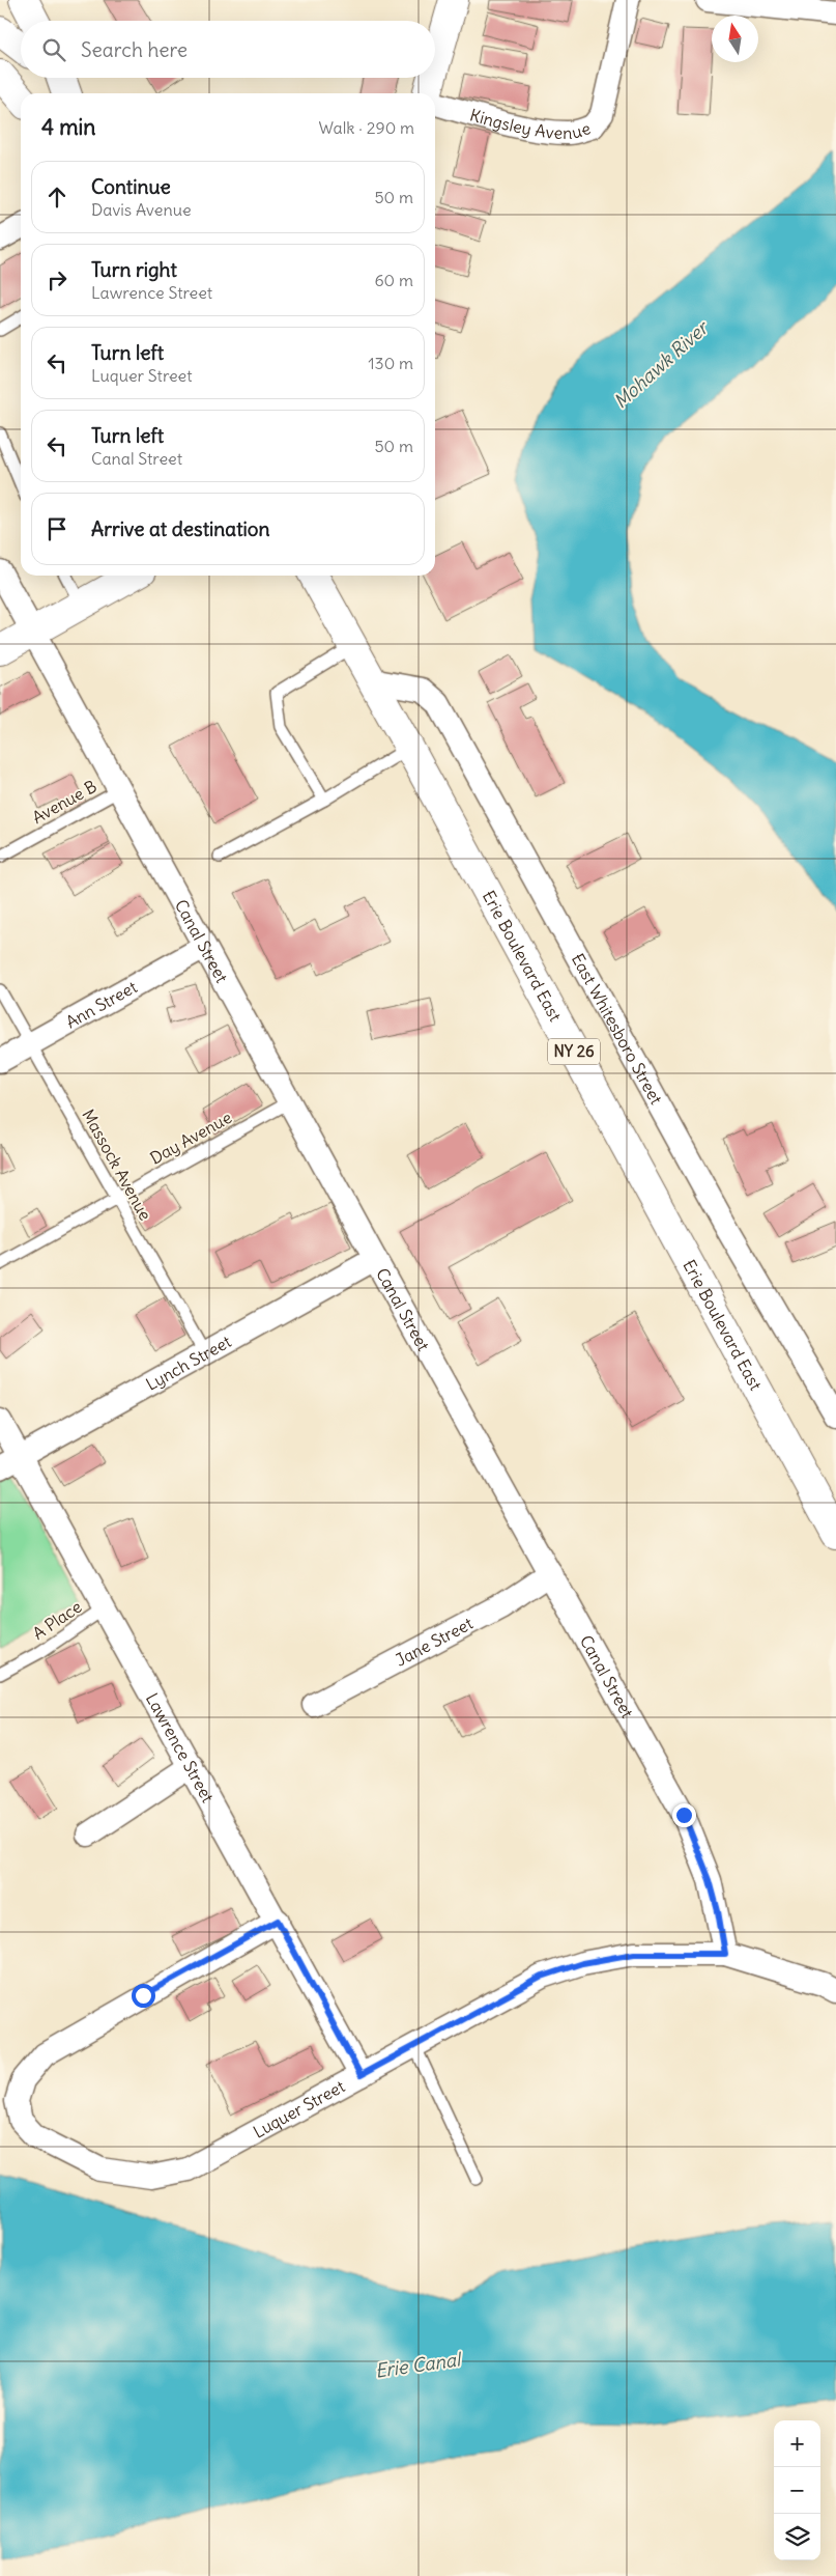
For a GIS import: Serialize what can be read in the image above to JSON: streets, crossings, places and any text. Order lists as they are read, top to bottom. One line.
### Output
{"streets":{"main road":["Erie Boulevard East","NY 26"],"street":["Kingsley Avenue","Canal Street","Ann Street","East Whitesboro Street","Lynch Street","Jane Street","Lawrence Street","Luquer Street"],"lane":["Avenue B","Day Avenue","Massock Avenue","A Place"]},"crossings":[["Avenue B","Canal Street"],["Canal Street","Ann Street"],["Canal Street","Day Avenue"],["Canal Street","Lynch Street"],["Canal Street","Jane Street"],["Canal Street","Luquer Street"],["Erie Boulevard East","East Whitesboro Street"],["Ann Street","Massock Avenue"],["Day Avenue","Massock Avenue"],["Massock Avenue","Lynch Street"],["Lynch Street","Lawrence Street"],["A Place","Lawrence Street"],["Lawrence Street","Luquer Street"]],"water":["Mohawk River","Erie Canal"],"north":"top","page":{"search":"Search here","heading":["4 min","Walk · 290 m"],"list":[["Continue","Davis Avenue","50 m"],["Turn right","Lawrence Street","60 m"],["Turn left","Luquer Street","130 m"],["Turn left","Canal Street","50 m"],"Arrive at destination"],"map_buttons":["+","−"]}}
